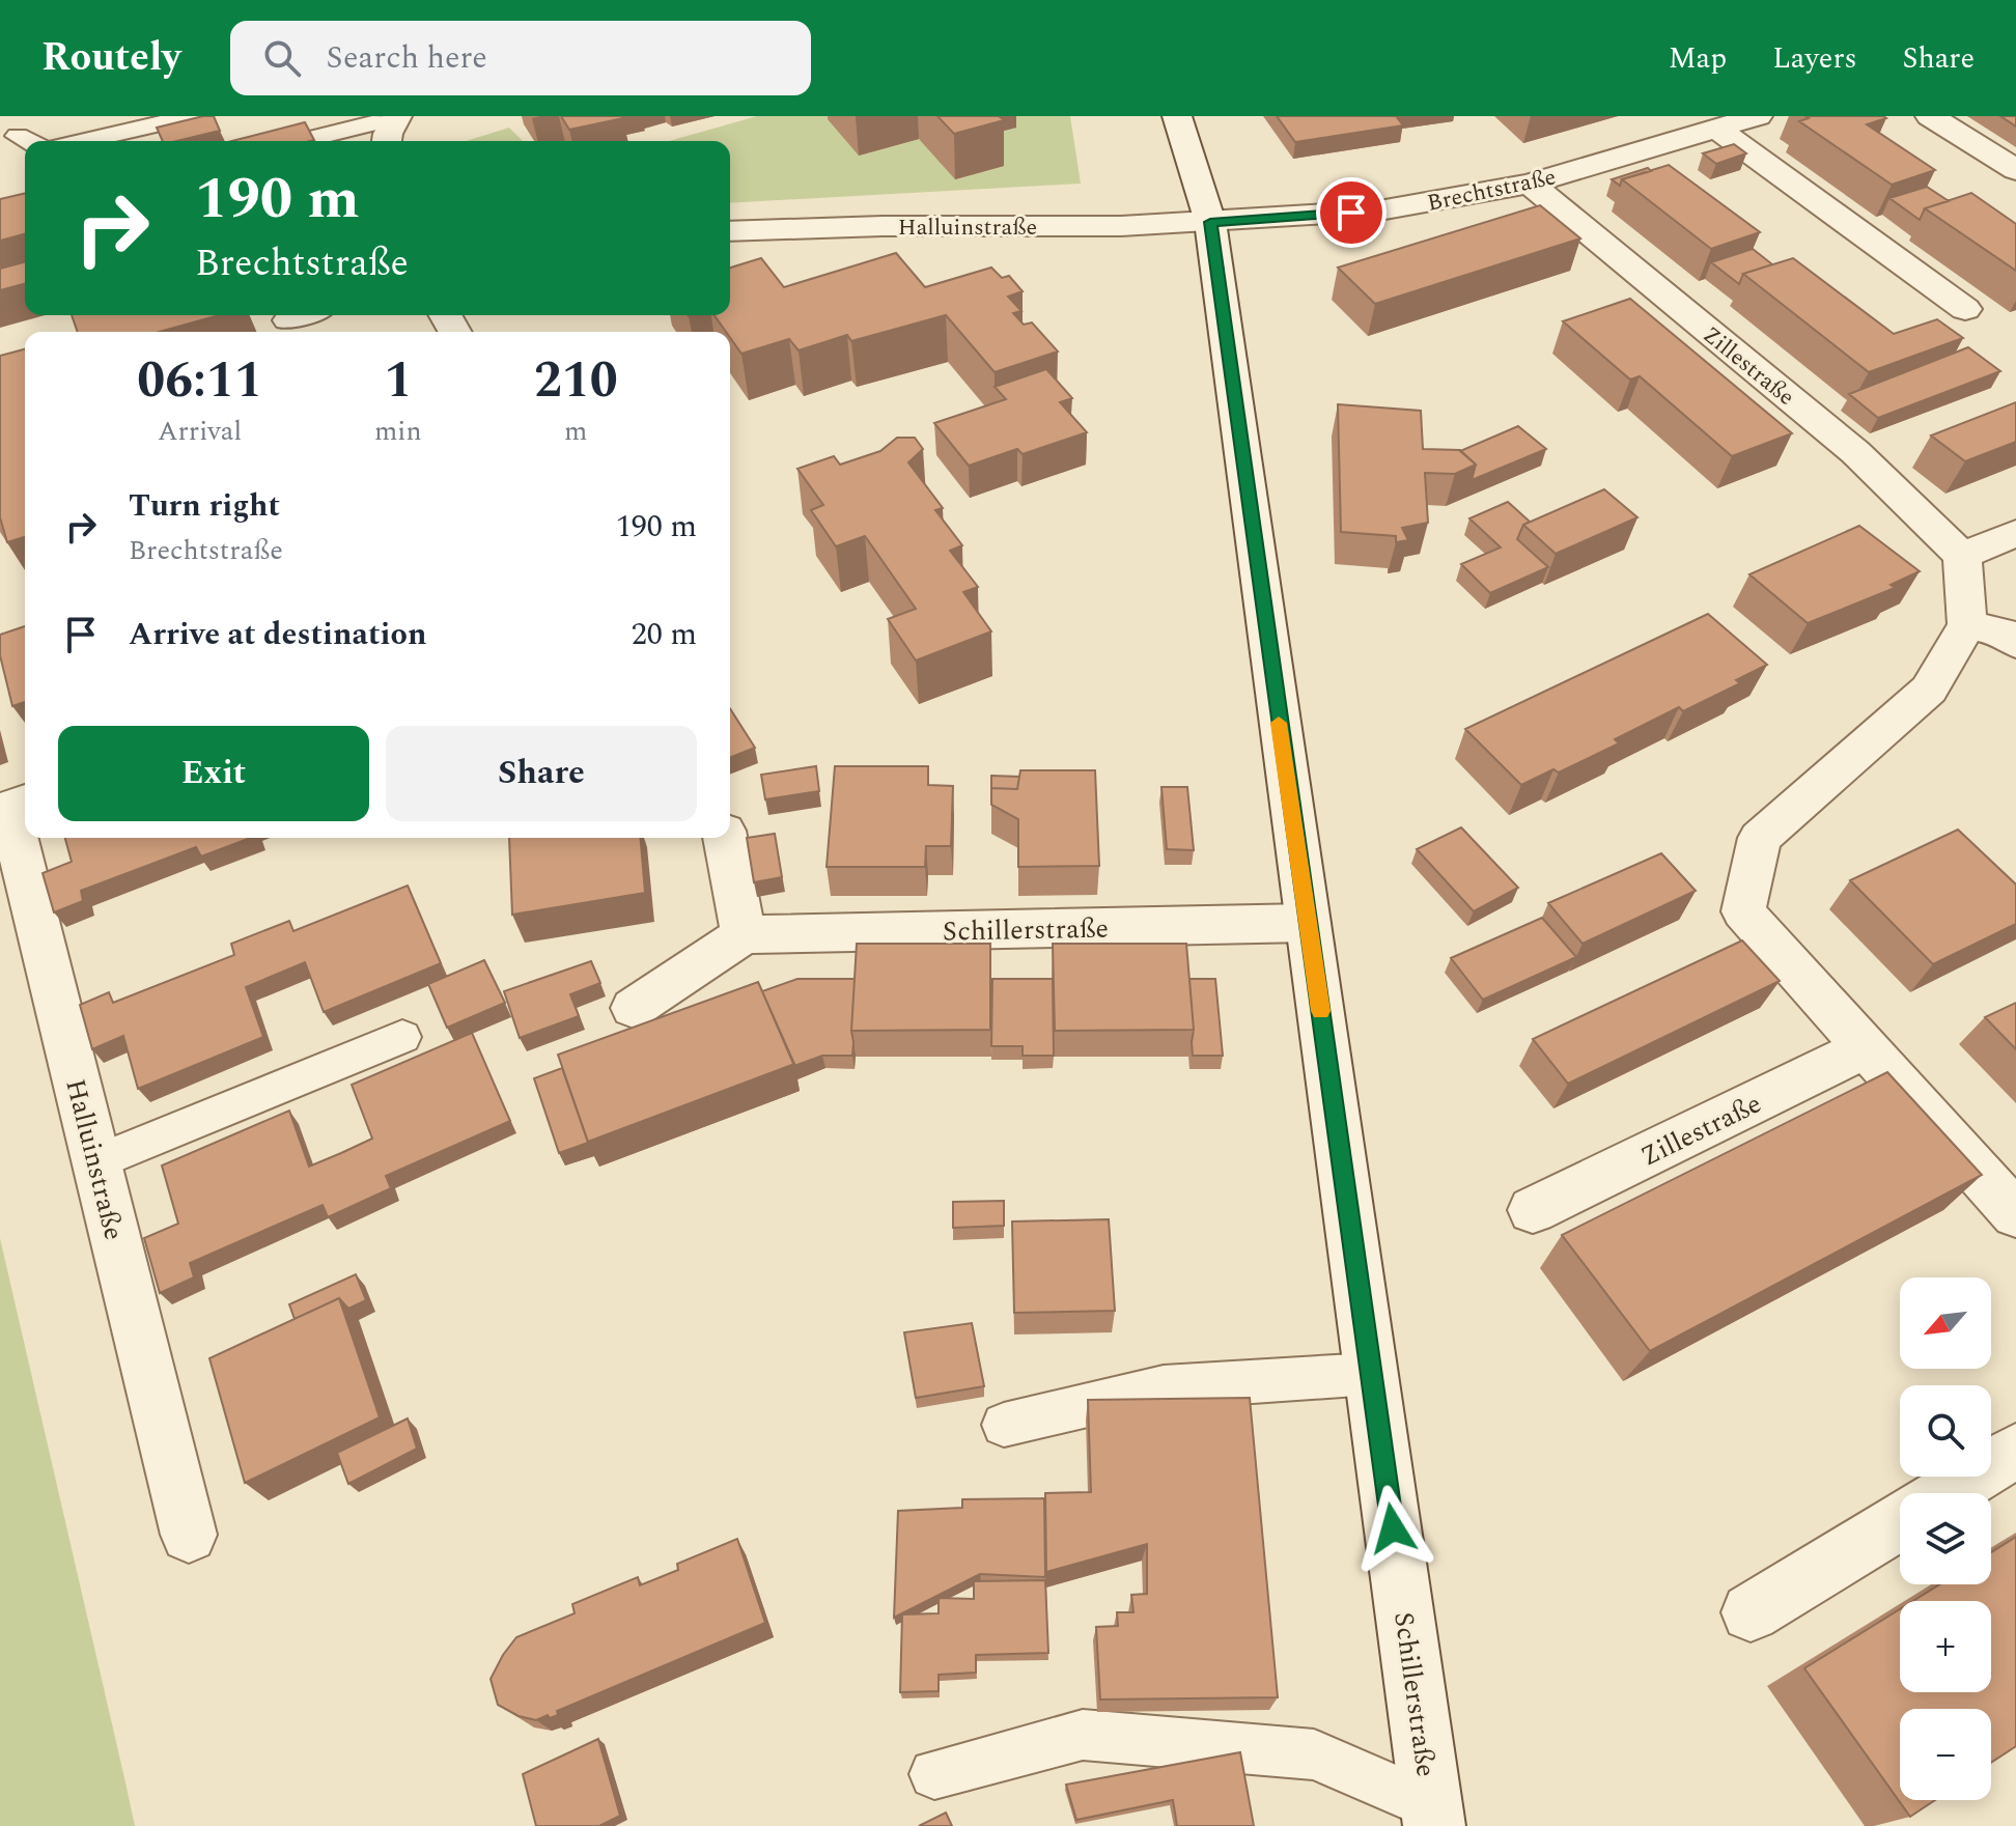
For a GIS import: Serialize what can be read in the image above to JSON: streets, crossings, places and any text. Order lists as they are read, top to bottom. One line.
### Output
{"streets":{"street":["Brechtstraße","Halluinstraße","Zillestraße","Schillerstraße"]},"crossings":[["Brechtstraße","Halluinstraße"],["Brechtstraße","Zillestraße"],["Brechtstraße","Schillerstraße"],["Halluinstraße","Schillerstraße"]],"north":"bottom left","page":{"header":"Routely","search":"Search here","nav":["Map","Layers","Share"],"turn":["190 m","Brechtstraße"],"eta":["06:11","Arrival","1","min","210","m"],"list":[{"name":"Turn right","note":"Brechtstraße","value":"190 m"},{"name":"Arrive at destination","value":"20 m"}],"buttons":["Exit","Share"],"map_buttons":["+","−"]}}
